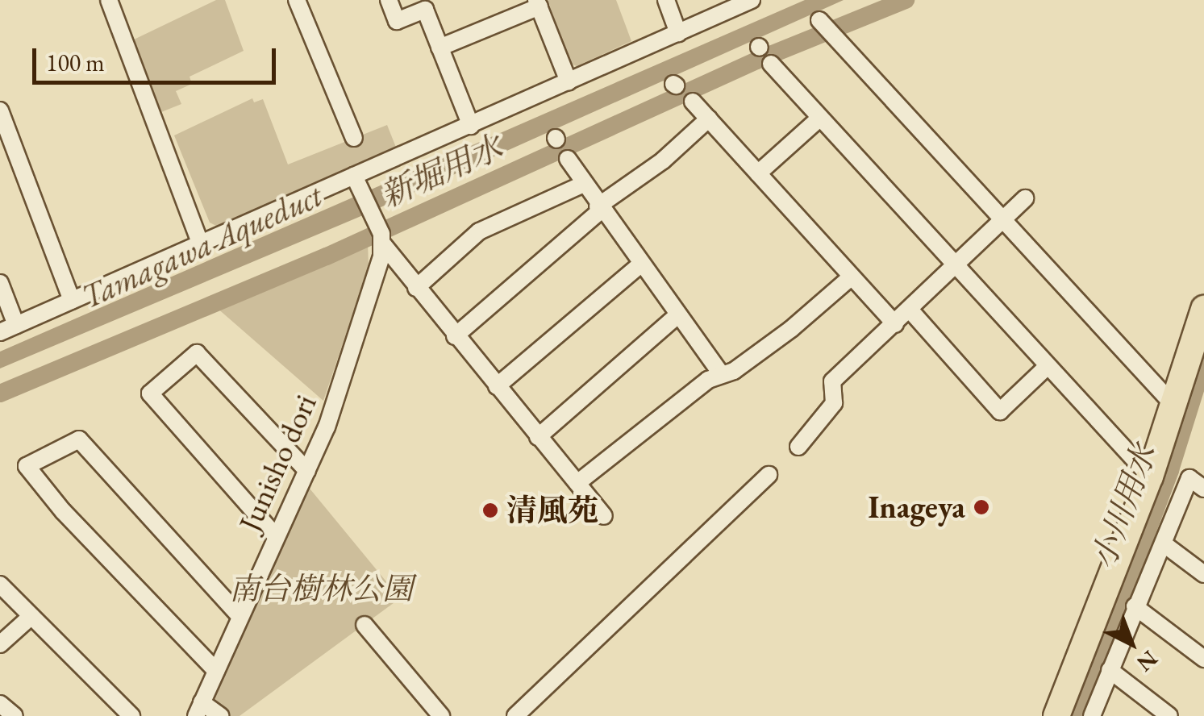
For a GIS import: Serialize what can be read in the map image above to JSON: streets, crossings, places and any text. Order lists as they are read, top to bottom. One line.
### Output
{"streets":{"street":["Junisho dori"]},"water":["新堀用水","Tamagawa Aqueduct","小川用水"],"parks":["南台樹林公園"],"places":["Inageya","清風苑"],"scale_bar":"100 m","north":"bottom right"}
